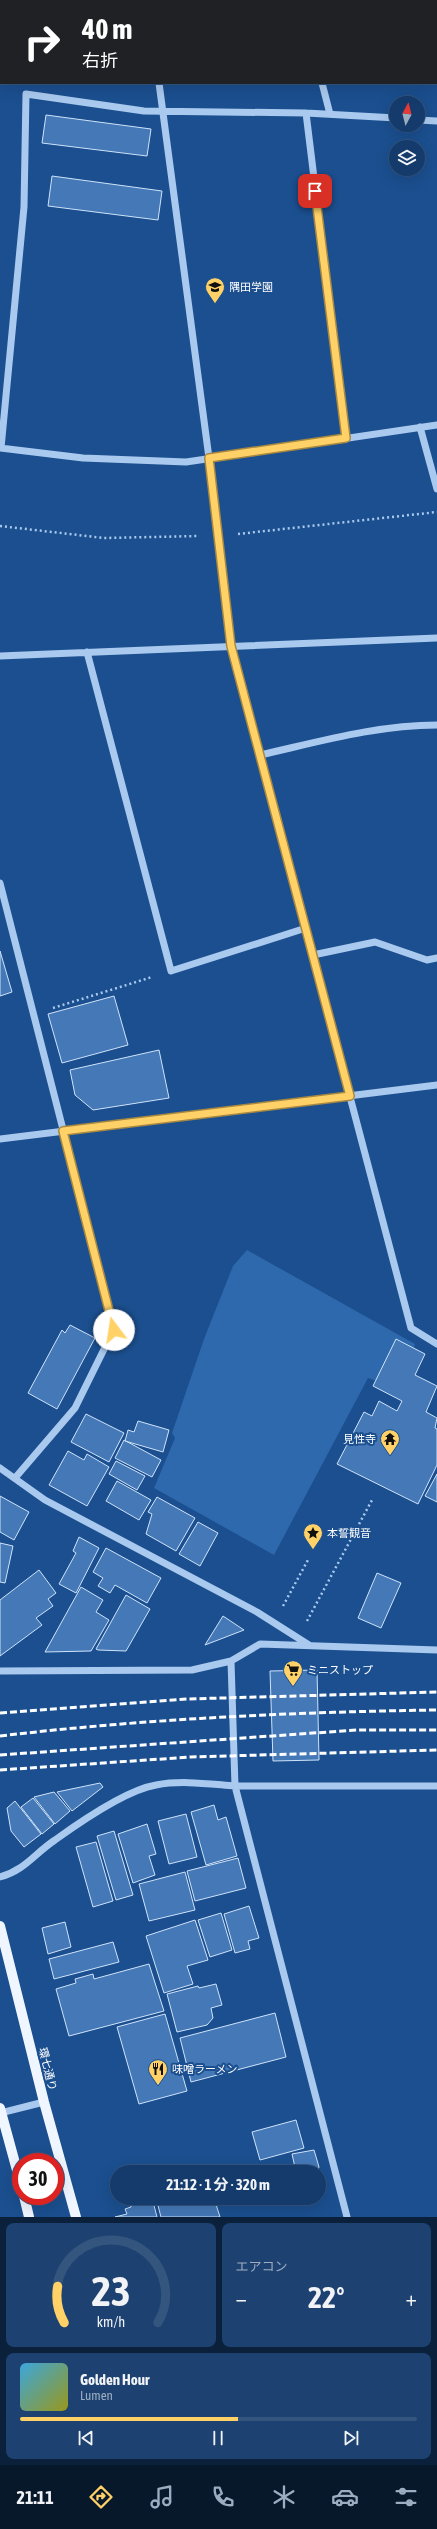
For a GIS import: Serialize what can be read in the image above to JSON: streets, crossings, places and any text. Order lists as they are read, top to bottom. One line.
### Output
{"streets":{"main road":["環七通り"]},"places":{"school or university":["隅田学園"],"temple":["見性寺"],"place":["本誓観音"],"supermarket":["ミニストップ"],"restaurant":["味噌ラーメン"]},"north":"top","page":{"turn":["40 m","右折"],"limit":"30","trip":"21:12 · 1 分 · 320 m","tile":"エアコン","heat":["−","22°","+"],"song":["Golden Hour","Lumen"],"tabs":"21:11","gauge":["23","km/h"]}}
